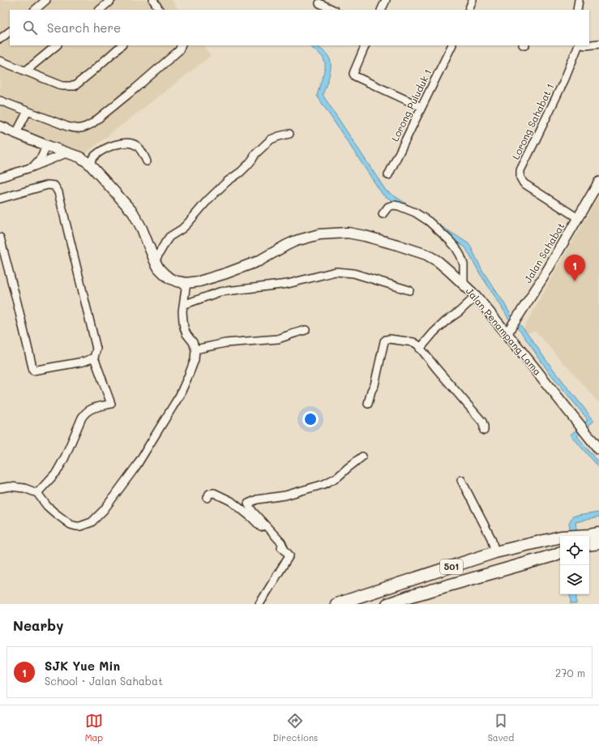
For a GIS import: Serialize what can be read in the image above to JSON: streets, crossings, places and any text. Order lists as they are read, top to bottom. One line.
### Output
{"streets":{"main road":["Jalan Penampang Lama","501"],"street":["Lorong Puluduk 1","Lorong Sahabat 1","Jalan Sahabat"]},"crossings":[["Lorong Sahabat 1","Jalan Sahabat"],["Jalan Sahabat","Jalan Penampang Lama"]],"page":{"search":"Search here","pins":"1","heading":"Nearby","list":[{"mark":"1","name":"SJK Yue Min","note":"School · Jalan Sahabat","value":"270 m"}],"nav":["Map","Directions","Saved"]}}
